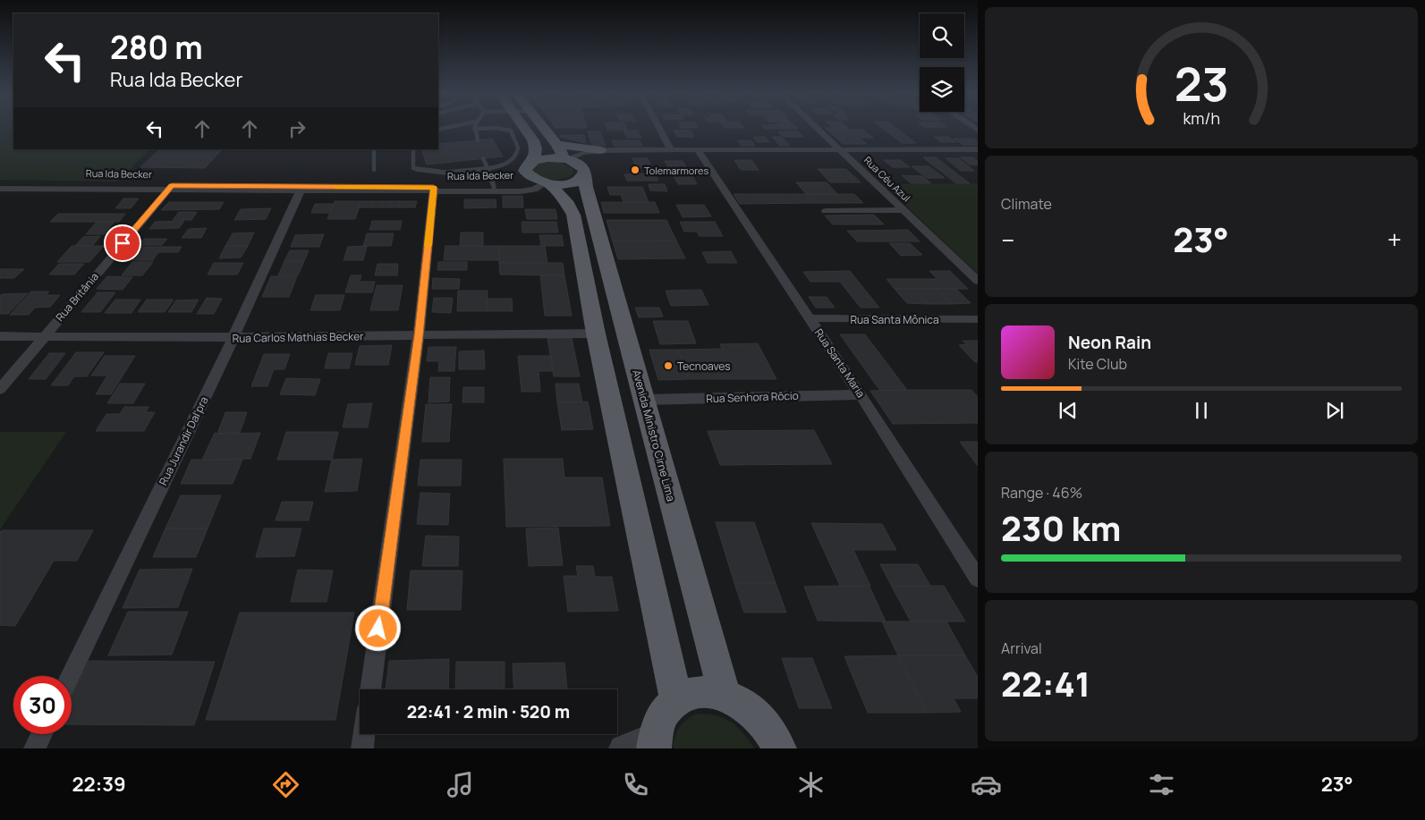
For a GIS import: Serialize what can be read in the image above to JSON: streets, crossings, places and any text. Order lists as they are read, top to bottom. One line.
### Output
{"streets":{"main road":["Avenida Ministro Cirne Lima"],"street":["Rua Ida Becker","Rua Céu Azul","Rua Britânia","Rua Santa Mônica","Rua Carlos Mathias Becker","Rua Santa Maria","Rua Senhora Rôcio","Rua Jurandir Dal'pra"]},"crossings":[["Rua Ida Becker","Rua Britânia"],["Rua Britânia","Rua Carlos Mathias Becker"],["Rua Santa Mônica","Rua Santa Maria"],["Rua Carlos Mathias Becker","Rua Jurandir Dal'pra"],["Rua Santa Maria","Rua Senhora Rôcio"],["Rua Senhora Rôcio","Avenida Ministro Cirne Lima"]],"places":["Tolemarmores","Tecnoaves"],"page":{"turn":["280 m","Rua Ida Becker"],"tile":["Climate",["Range · 46%","230 km"],["Arrival","22:41"]],"heat":["−","23°","+"],"song":["Neon Rain","Kite Club"],"limit":"30","trip":"22:41 · 2 min · 520 m","tabs":["22:39","23°"],"gauge":["23","km/h"]}}
